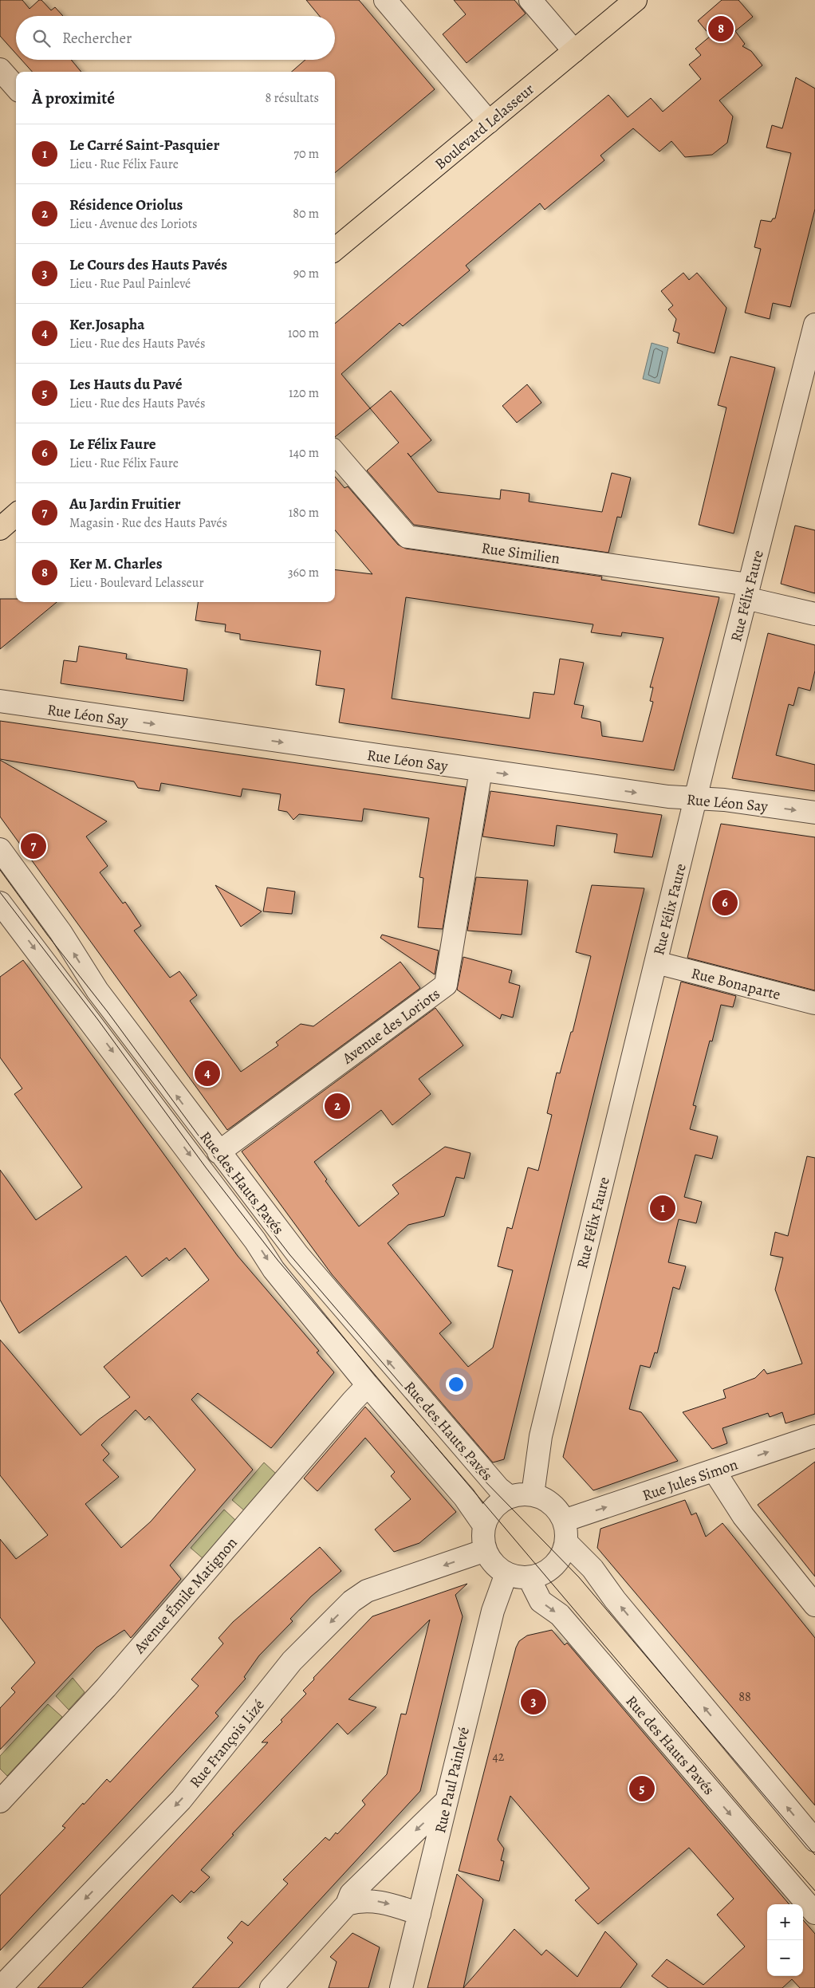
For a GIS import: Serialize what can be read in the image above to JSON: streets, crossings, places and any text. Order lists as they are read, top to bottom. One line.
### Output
{"streets":{"main road":["Boulevard Lelasseur"],"street":["Rue Similien","Rue Félix Faure","Rue Léon Say","Rue Bonaparte","Avenue des Loriots","Rue des Hauts Pavés","Rue Jules Simon","Avenue Émile Matignon","Rue François Lizé","Rue Paul Painlevé"]},"crossings":[["Rue Similien","Rue Félix Faure"],["Rue Félix Faure","Rue Léon Say"],["Rue Félix Faure","Rue Bonaparte"],["Rue Félix Faure","Rue des Hauts Pavés"],["Rue Félix Faure","Rue Jules Simon"],["Rue Félix Faure","Rue François Lizé"],["Rue Félix Faure","Rue Paul Painlevé"],["Rue Léon Say","Avenue des Loriots"],["Avenue des Loriots","Rue des Hauts Pavés"],["Rue des Hauts Pavés","Rue Jules Simon"],["Rue des Hauts Pavés","Avenue Émile Matignon"],["Rue des Hauts Pavés","Rue François Lizé"],["Rue des Hauts Pavés","Rue Paul Painlevé"],["Rue Jules Simon","Rue François Lizé"],["Rue Jules Simon","Rue Paul Painlevé"],["Rue François Lizé","Rue Paul Painlevé"]],"one_way":["Rue Léon Say","Rue Jules Simon","Rue François Lizé"],"house_numbers":["88","42"],"page":{"pins":["8","7","6","4","2","1","3","5"],"search":"Rechercher","heading":["À proximité","8 résultats"],"list":[{"mark":"1","name":"Le Carré Saint-Pasquier","note":"Lieu · Rue Félix Faure","value":"70 m"},{"mark":"2","name":"Résidence Oriolus","note":"Lieu · Avenue des Loriots","value":"80 m"},{"mark":"3","name":"Le Cours des Hauts Pavés","note":"Lieu · Rue Paul Painlevé","value":"90 m"},{"mark":"4","name":"Ker.Josapha","note":"Lieu · Rue des Hauts Pavés","value":"100 m"},{"mark":"5","name":"Les Hauts du Pavé","note":"Lieu · Rue des Hauts Pavés","value":"120 m"},{"mark":"6","name":"Le Félix Faure","note":"Lieu · Rue Félix Faure","value":"140 m"},{"mark":"7","name":"Au Jardin Fruitier","note":"Magasin · Rue des Hauts Pavés","value":"180 m"},{"mark":"8","name":"Ker M. Charles","note":"Lieu · Boulevard Lelasseur","value":"360 m"}],"map_buttons":["+","−"]}}
